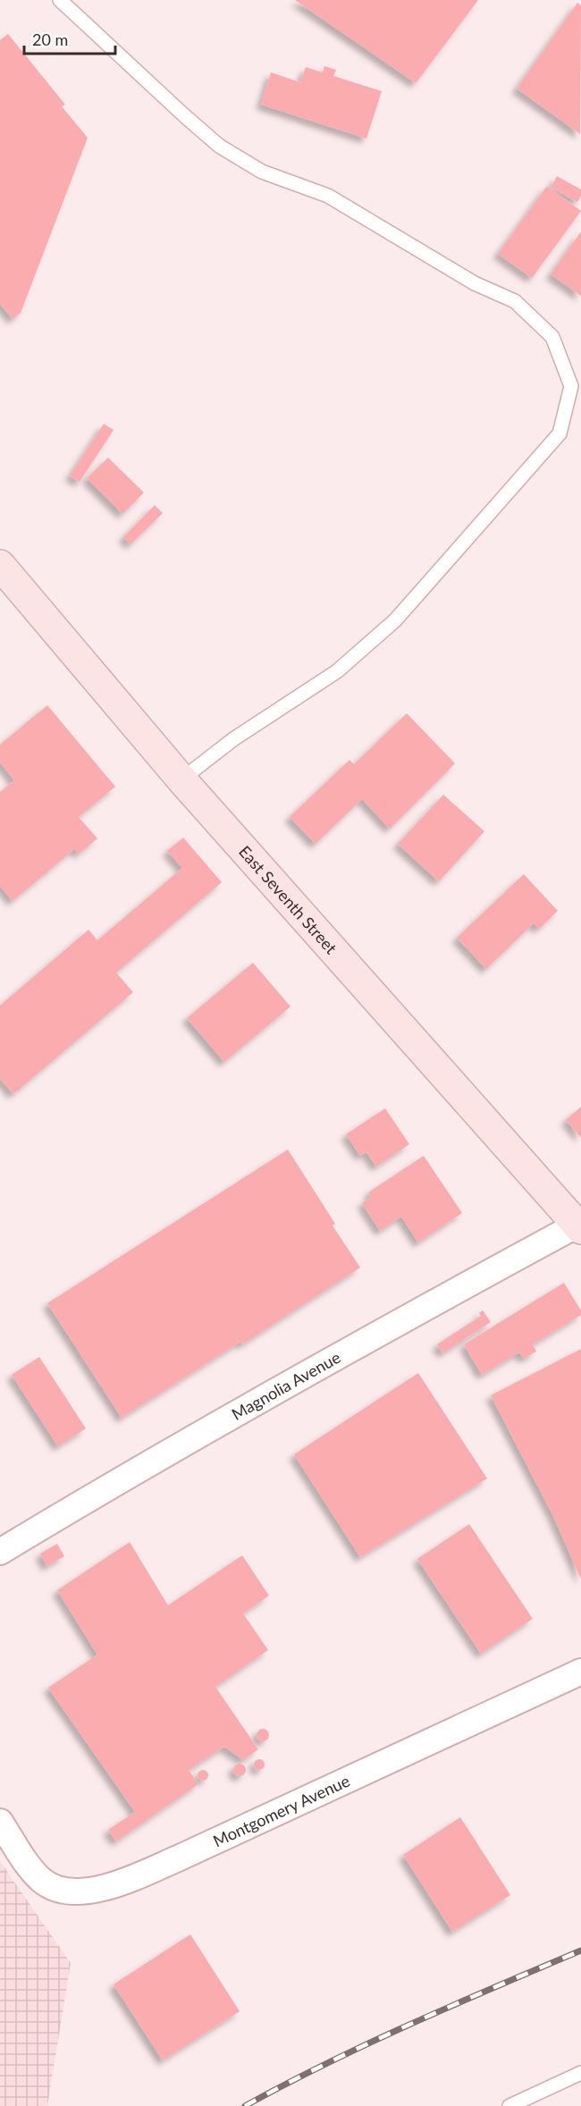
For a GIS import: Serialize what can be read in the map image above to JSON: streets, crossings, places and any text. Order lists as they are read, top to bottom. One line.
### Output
{"streets":{"street":["East Seventh Street","Magnolia Avenue","Montgomery Avenue"]},"crossings":[["East Seventh Street","Magnolia Avenue"]],"scale_bar":"20 m"}
